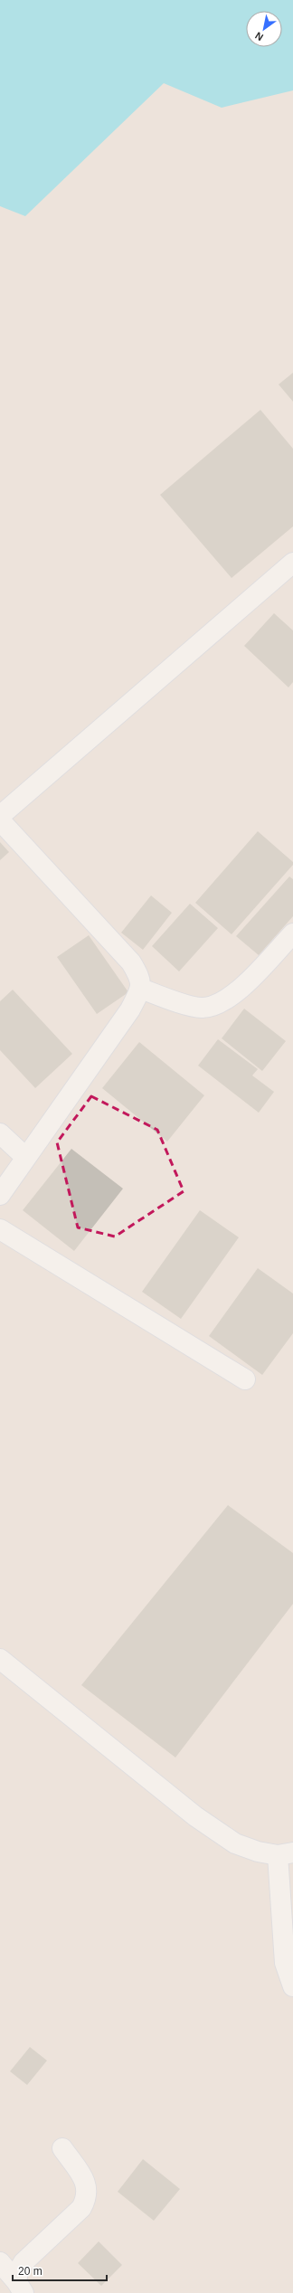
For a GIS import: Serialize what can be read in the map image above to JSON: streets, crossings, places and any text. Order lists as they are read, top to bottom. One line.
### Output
{"scale_bar":"20 m","north":"bottom left"}
